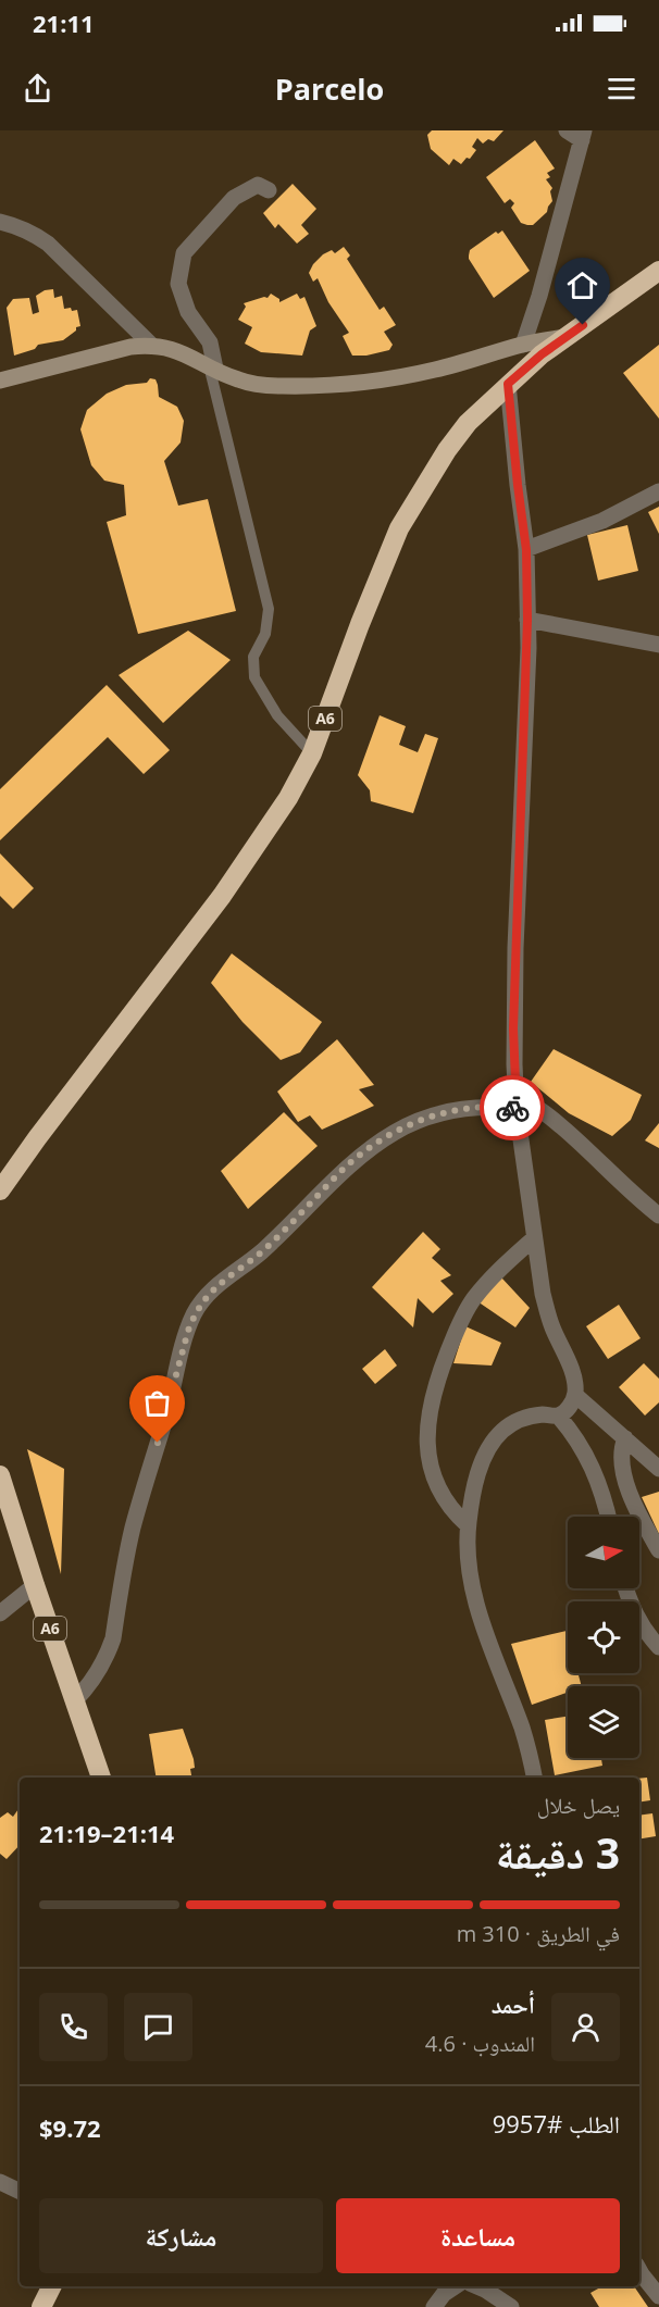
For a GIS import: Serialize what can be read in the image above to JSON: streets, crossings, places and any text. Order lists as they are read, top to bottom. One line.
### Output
{"streets":{"highway":["A6"]},"north":"right","page":{"status":"21:11","header":"Parcelo","heading":["3 دقيقة","يصل خلال","21:14–21:19"],"panel":["أحمد","المندوب · 4.6","الطلب #9957","$9.72"],"bar":"في الطريق · 310 m","buttons":["مساعدة","مشاركة"]}}
